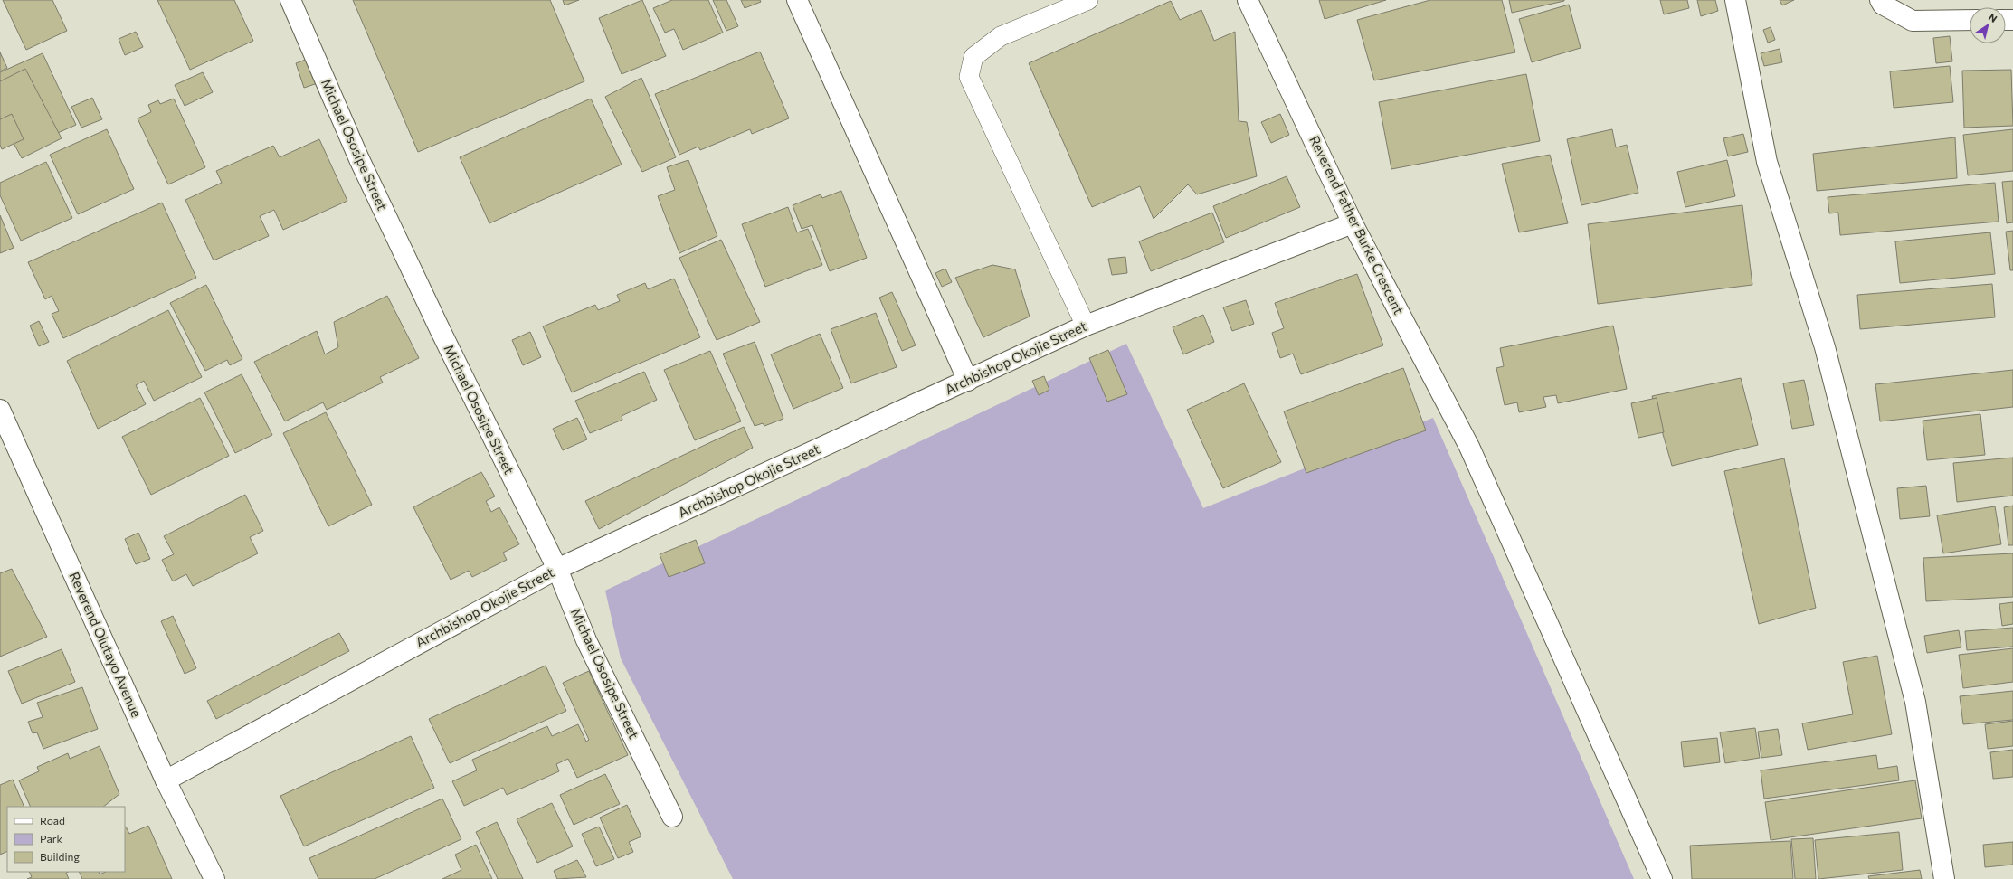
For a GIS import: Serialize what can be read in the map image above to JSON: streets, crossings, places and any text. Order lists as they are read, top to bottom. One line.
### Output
{"streets":{"street":["Michael Ososipe Street","Reverend Father Burke Crescent","Archbishop Okojie Street","Reverend Olutayo Avenue"]},"crossings":[["Michael Ososipe Street","Archbishop Okojie Street"],["Reverend Father Burke Crescent","Archbishop Okojie Street"],["Archbishop Okojie Street","Reverend Olutayo Avenue"]],"legend":["Road","Park","Building"],"north":"top right"}
